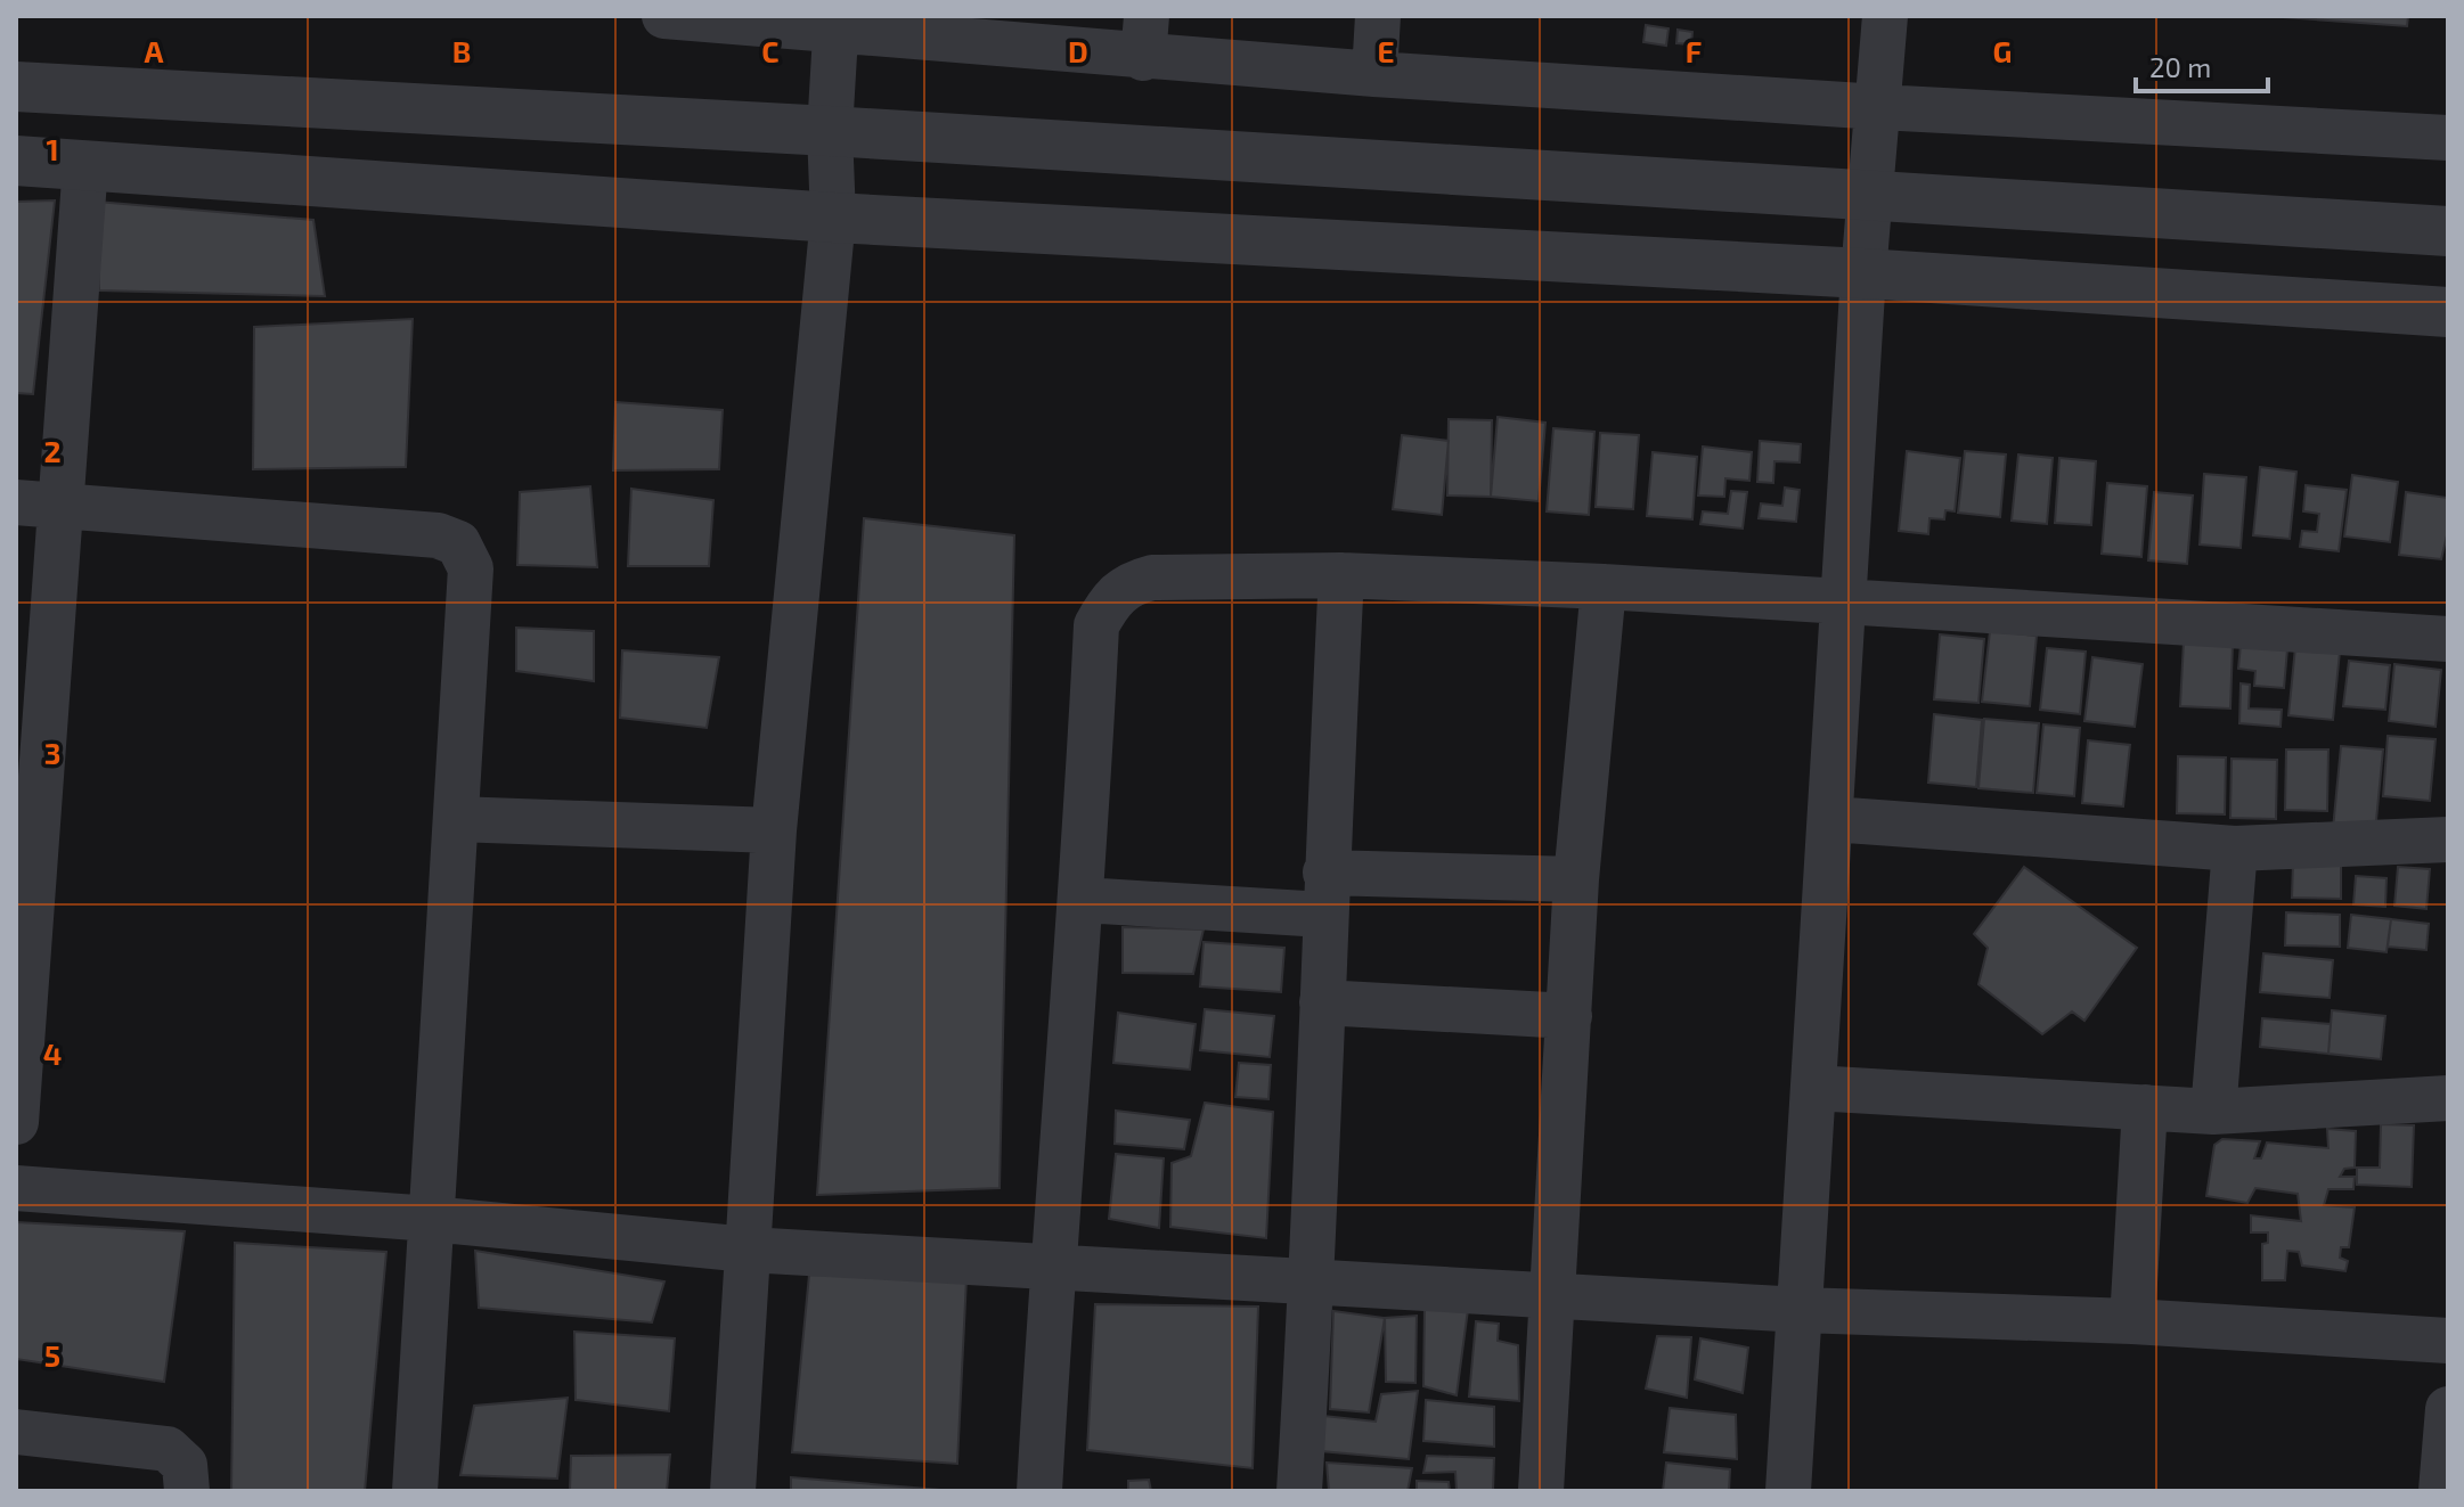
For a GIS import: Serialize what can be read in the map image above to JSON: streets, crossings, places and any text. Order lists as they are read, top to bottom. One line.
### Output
{"scale_bar":"20 m","grid":{"columns":["A","B","C","D","E","F","G"],"rows":["1","2","3","4","5"]}}
